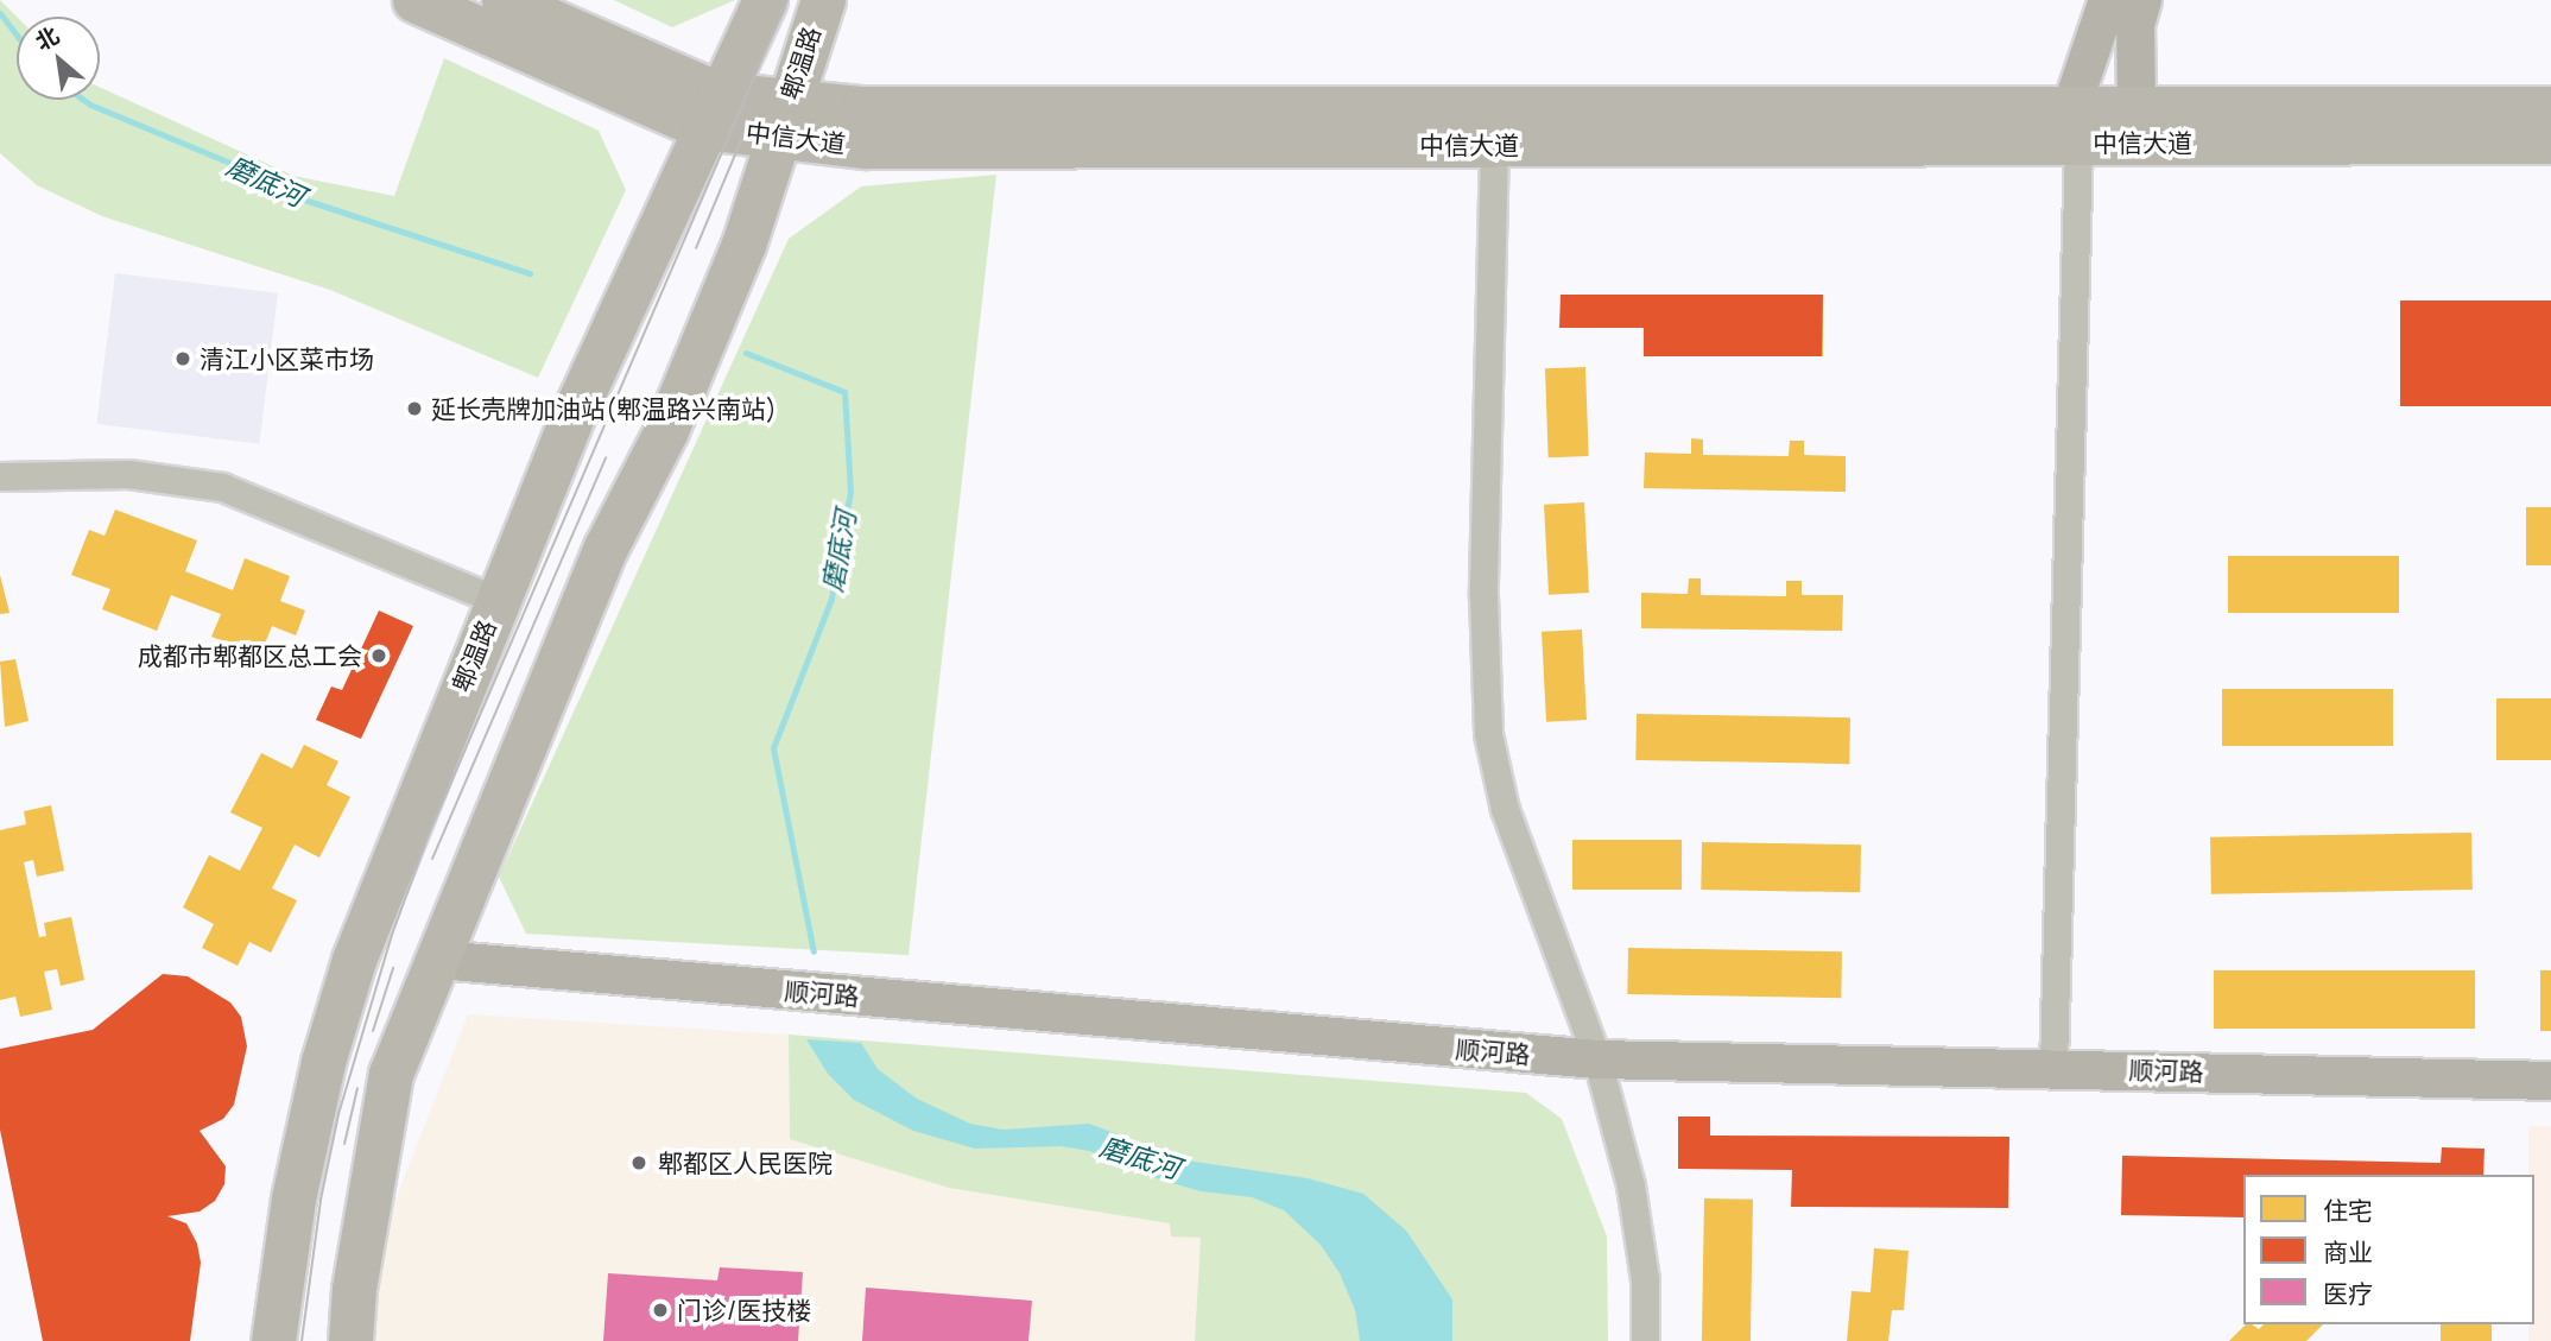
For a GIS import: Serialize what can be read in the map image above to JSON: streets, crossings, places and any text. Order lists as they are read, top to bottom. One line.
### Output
{"streets":{"main road":["郫温路","中信大道"],"street":["顺河路"]},"crossings":[["郫温路","中信大道"],["郫温路","顺河路"]],"water":["磨底河"],"places":["清江小区菜市场","延长壳牌加油站(郫温路兴南站)","成都市郫都区总工会","郫都区人民医院","门诊/医技楼"],"legend":["住宅","商业","医疗"],"north":"top left"}
